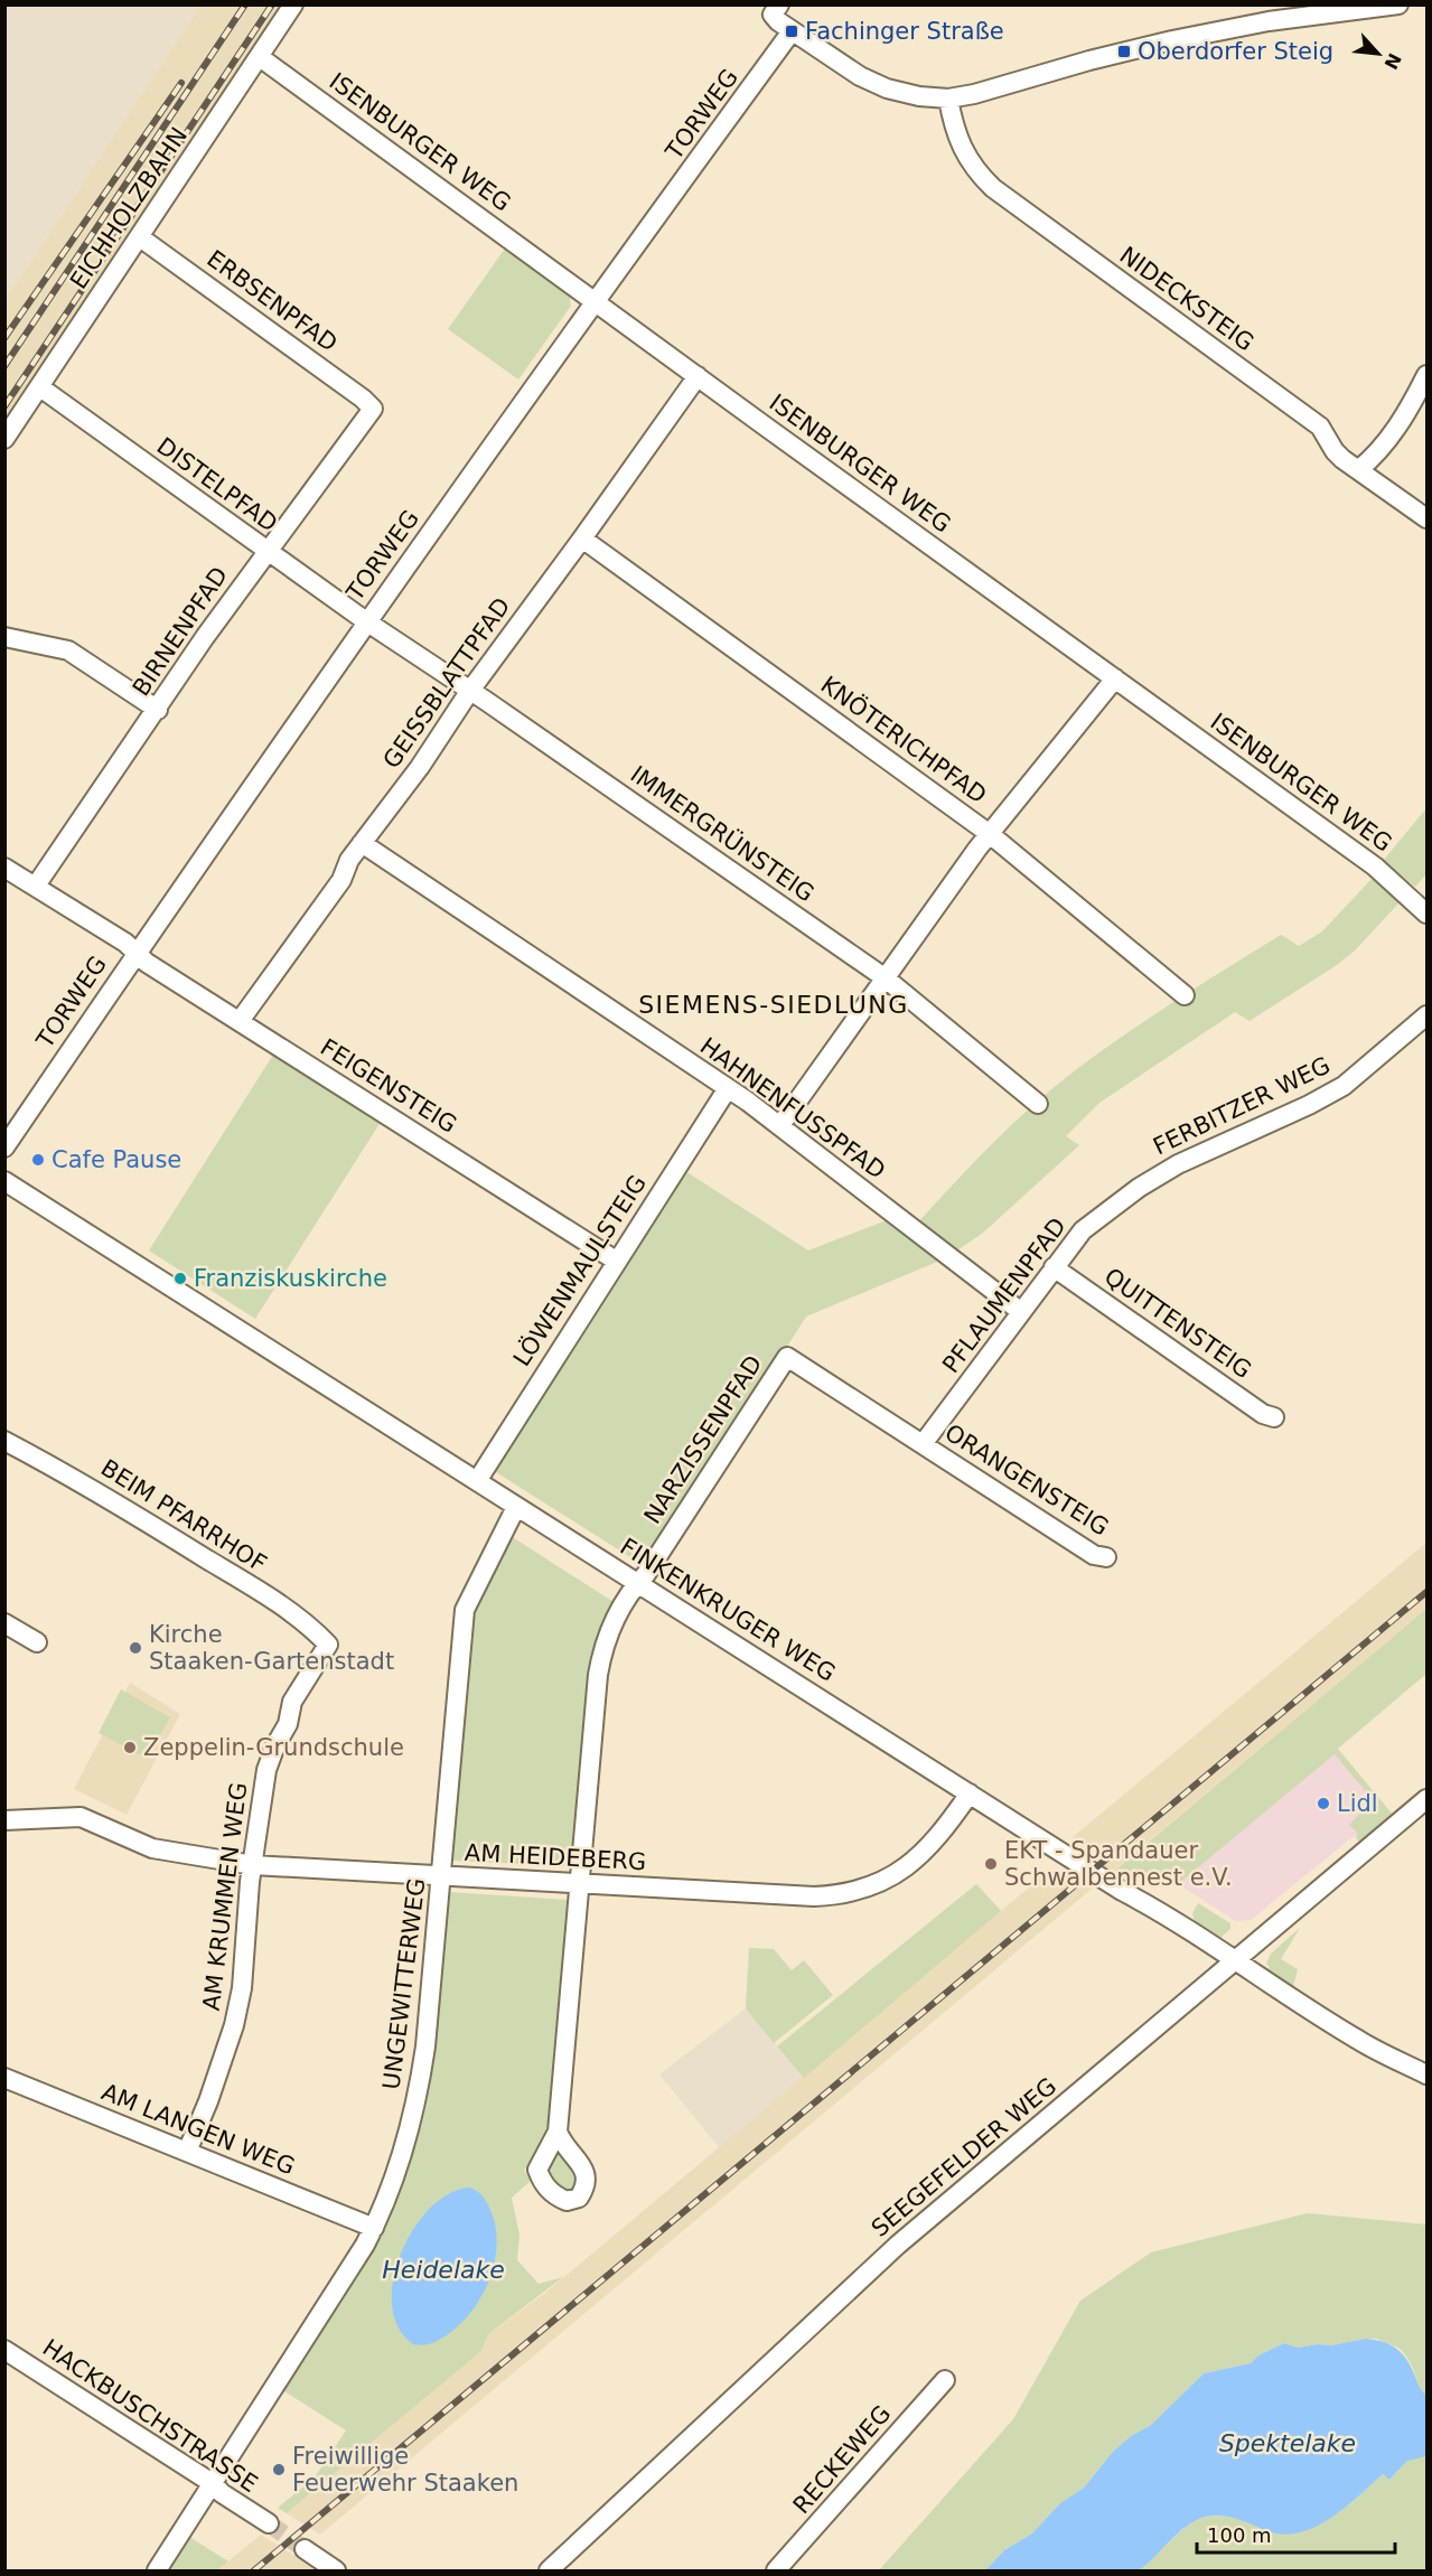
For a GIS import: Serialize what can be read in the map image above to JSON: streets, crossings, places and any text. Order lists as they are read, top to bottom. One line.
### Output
{"streets":{"street":["TORWEG","ISENBURGER WEG","EICHHOLZBAHN","NIDECKSTEIG","ERBSENPFAD","DISTELPFAD","BIRNENPFAD","GEISSBLATTPFAD","KNÖTERICHPFAD","IMMERGRÜNSTEIG","FEIGENSTEIG","FERBITZER WEG","HAHNENFUSSPFAD","LÖWENMAULSTEIG","PFLAUMENPFAD","QUITTENSTEIG","NARZISSENPFAD","ORANGENSTEIG","BEIM PFARRHOF","FINKENKRUGER WEG","AM HEIDEBERG","AM KRUMMEN WEG","UNGEWITTERWEG","AM LANGEN WEG","SEEGEFELDER WEG","HACKBUSCHSTRASSE","RECKEWEG"]},"crossings":[["TORWEG","ISENBURGER WEG"],["TORWEG","DISTELPFAD"],["TORWEG","IMMERGRÜNSTEIG"],["TORWEG","FEIGENSTEIG"],["ISENBURGER WEG","EICHHOLZBAHN"],["ISENBURGER WEG","GEISSBLATTPFAD"],["EICHHOLZBAHN","ERBSENPFAD"],["EICHHOLZBAHN","DISTELPFAD"],["ERBSENPFAD","BIRNENPFAD"],["DISTELPFAD","BIRNENPFAD"],["DISTELPFAD","IMMERGRÜNSTEIG"],["BIRNENPFAD","FEIGENSTEIG"],["GEISSBLATTPFAD","KNÖTERICHPFAD"],["GEISSBLATTPFAD","IMMERGRÜNSTEIG"],["GEISSBLATTPFAD","FEIGENSTEIG"],["GEISSBLATTPFAD","HAHNENFUSSPFAD"],["FEIGENSTEIG","LÖWENMAULSTEIG"],["FERBITZER WEG","PFLAUMENPFAD"],["HAHNENFUSSPFAD","LÖWENMAULSTEIG"],["HAHNENFUSSPFAD","PFLAUMENPFAD"],["LÖWENMAULSTEIG","FINKENKRUGER WEG"],["PFLAUMENPFAD","QUITTENSTEIG"],["PFLAUMENPFAD","NARZISSENPFAD"],["PFLAUMENPFAD","ORANGENSTEIG"],["NARZISSENPFAD","ORANGENSTEIG"],["NARZISSENPFAD","FINKENKRUGER WEG"],["BEIM PFARRHOF","AM KRUMMEN WEG"],["FINKENKRUGER WEG","AM HEIDEBERG"],["FINKENKRUGER WEG","UNGEWITTERWEG"],["FINKENKRUGER WEG","SEEGEFELDER WEG"],["AM HEIDEBERG","AM KRUMMEN WEG"],["AM HEIDEBERG","UNGEWITTERWEG"],["AM KRUMMEN WEG","AM LANGEN WEG"],["UNGEWITTERWEG","AM LANGEN WEG"],["UNGEWITTERWEG","HACKBUSCHSTRASSE"]],"districts":["SIEMENS-SIEDLUNG"],"water":["Heidelake","Spektelake"],"places":{"transit":["Fachinger Straße","Oberdorfer Steig"],"other":["Cafe Pause","Franziskuskirche","Kirche Staaken-Gartenstadt","Zeppelin-Grundschule","Lidl","EKT - Spandauer Schwalbennest e.V.","Freiwillige Feuerwehr Staaken"]},"scale_bar":"100 m","north":"bottom right"}
